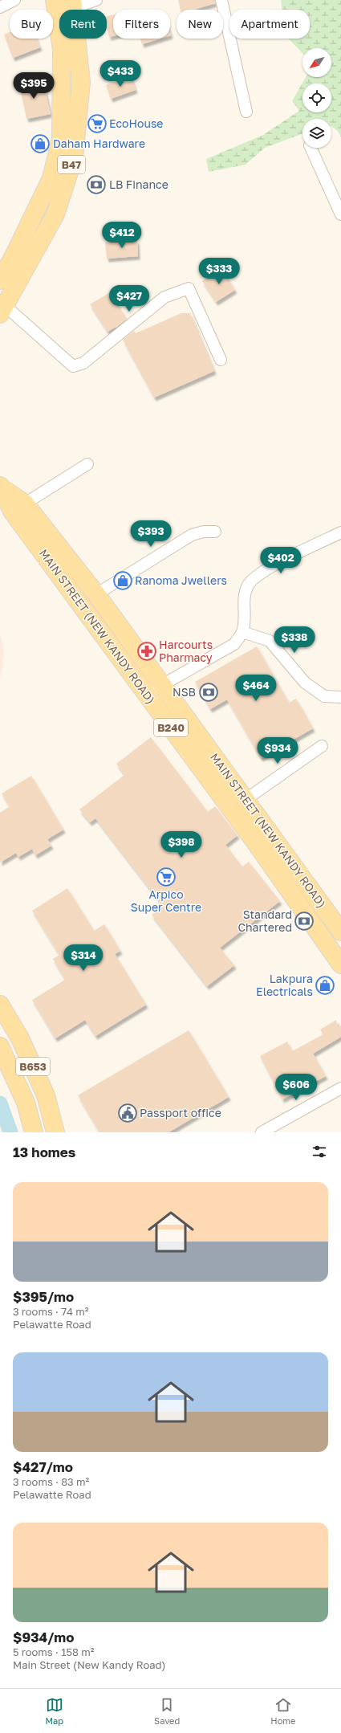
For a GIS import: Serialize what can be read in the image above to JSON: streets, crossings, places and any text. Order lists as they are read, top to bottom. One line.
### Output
{"streets":{"main road":["B47","MAIN STREET (NEW KANDY ROAD)","B240","B653"]},"places":{"supermarket":["EcoHouse","Arpico Super Centre"],"shop":["Daham Hardware","Ranoma Jwellers","Lakpura Electricals"],"bank":["LB Finance","NSB","Standard Chartered"],"pharmacy":["Harcourts Pharmacy"],"public building":["Passport office"]},"north":"bottom left","page":{"chip":["Buy","Rent","Filters","New","Apartment"],"price":["$433","$395","$412","$333","$427","$393","$402","$338","$464","$934","$398","$314","$606"],"heading":"13 homes","list":[{"name":"$395/mo","note":"3 rooms · 74 m² · Pelawatte Road"},{"name":"$427/mo","note":"3 rooms · 83 m² · Pelawatte Road"},{"name":"$934/mo","note":"5 rooms · 158 m² · Main Street (New Kandy Road)"}],"tabs":["Map","Saved","Home"]}}
